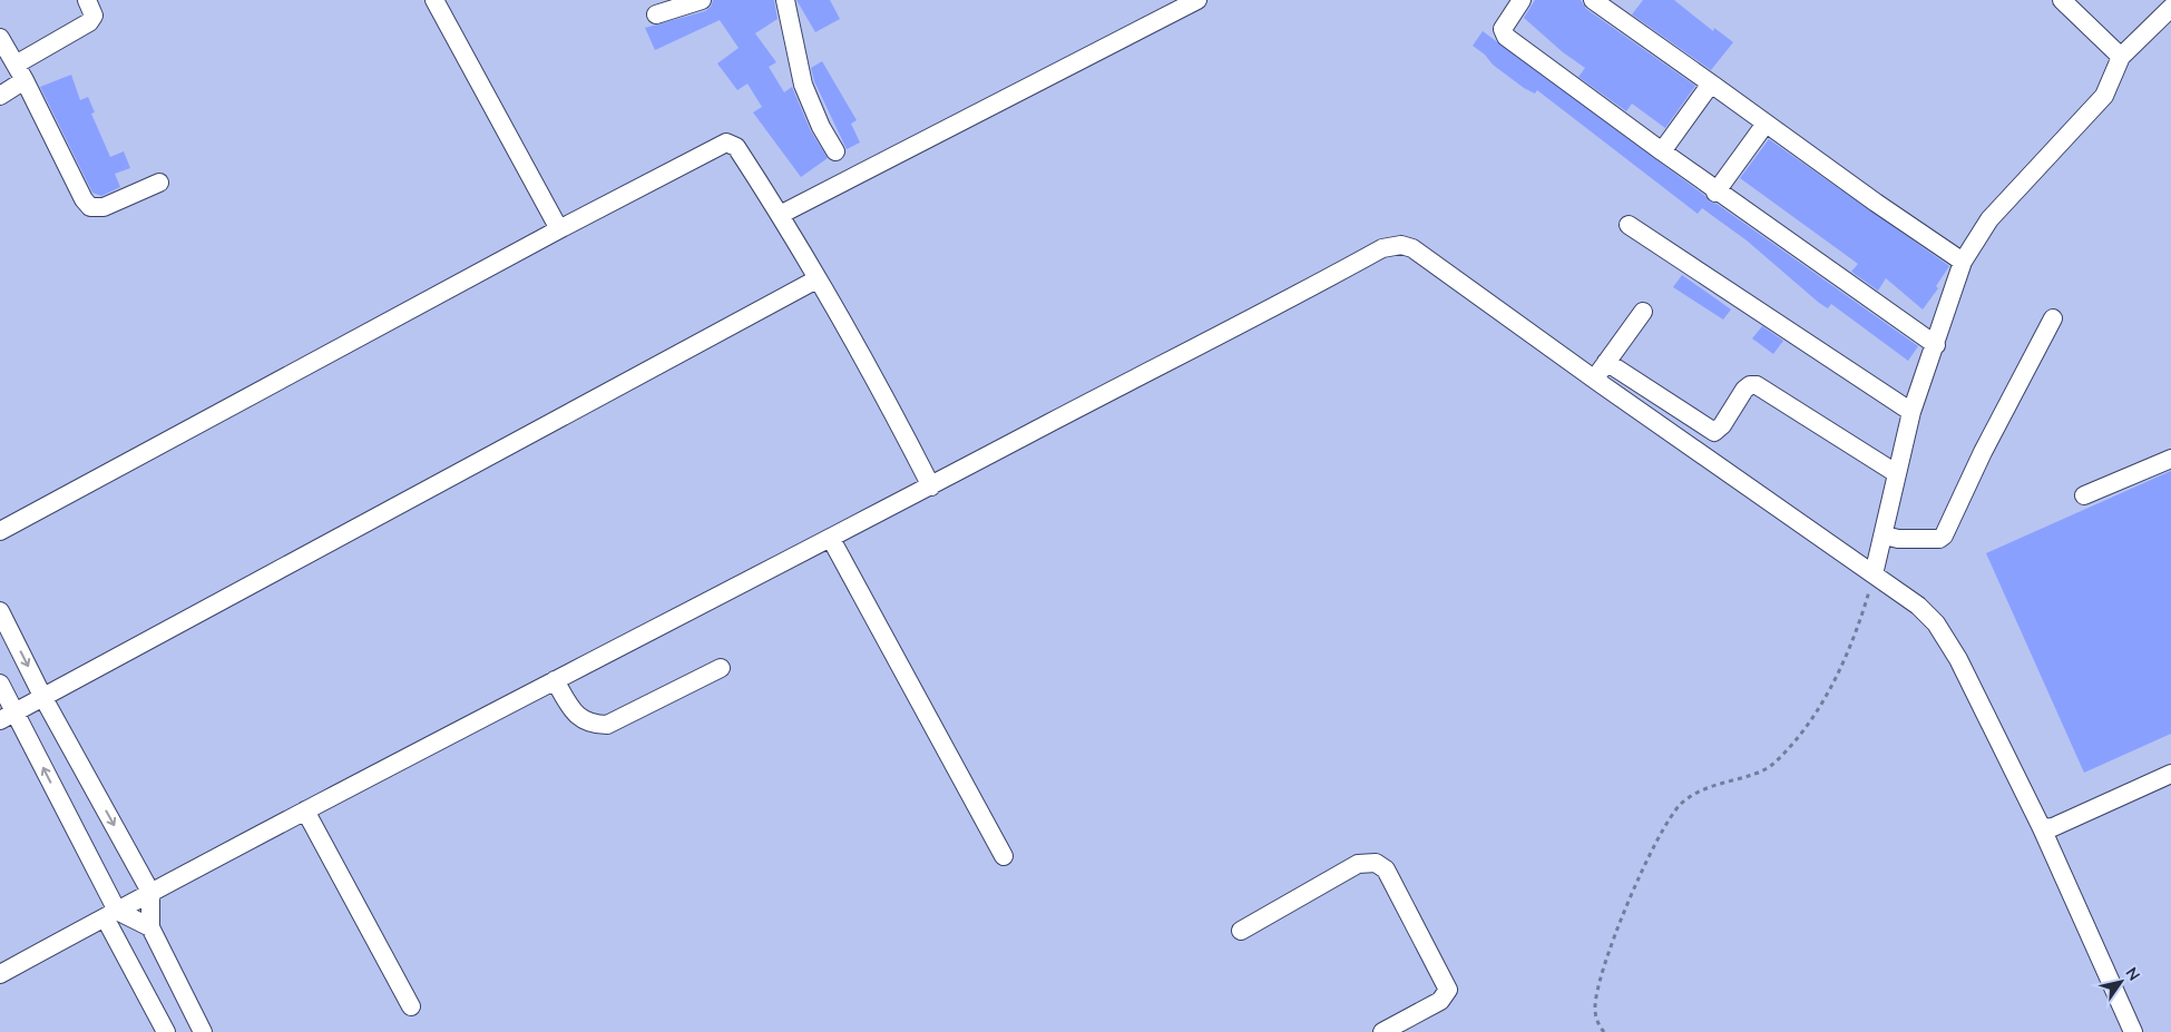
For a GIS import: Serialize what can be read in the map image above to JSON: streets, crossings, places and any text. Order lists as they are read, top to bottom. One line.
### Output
{"north":"top right"}
